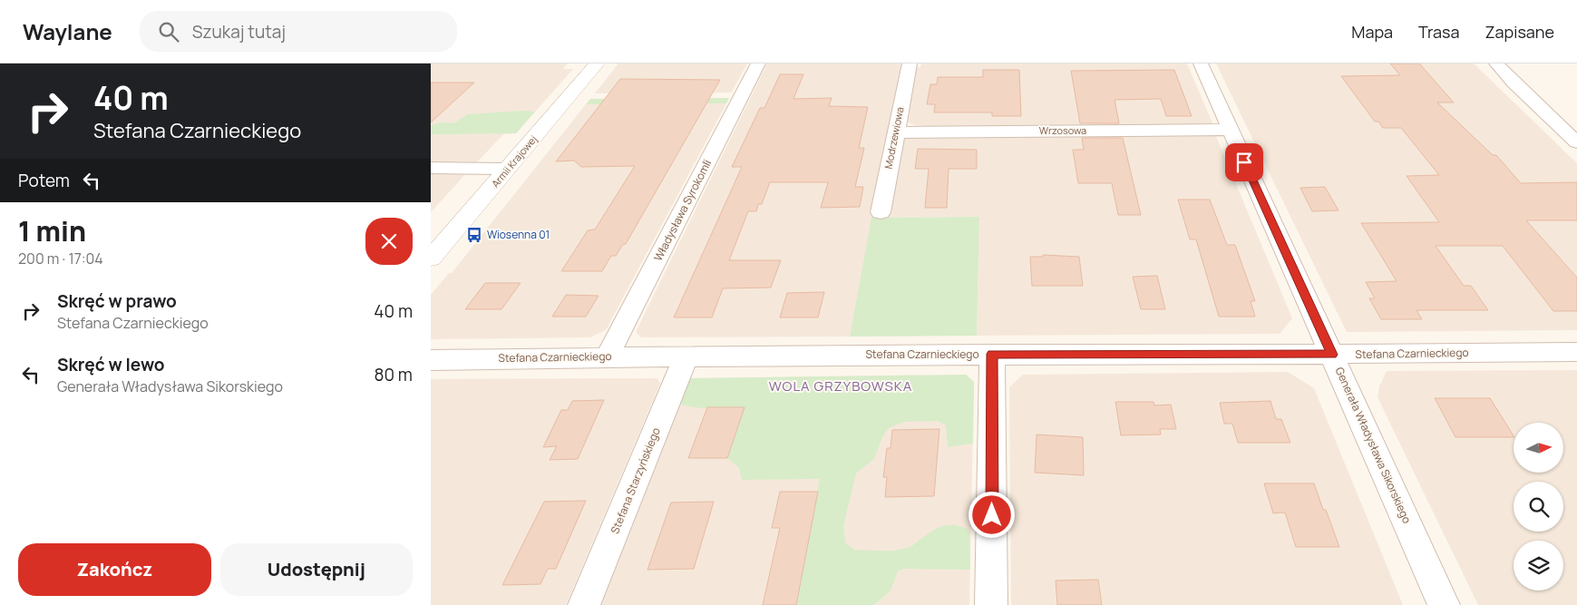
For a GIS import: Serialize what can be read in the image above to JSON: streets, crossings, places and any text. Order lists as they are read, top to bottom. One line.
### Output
{"streets":{"street":["Wrzosowa","Modrzewiowa","Armii Krajowej","Władysława Syrokomli","Stefana Czarnieckiego","Generała Władysława Sikorskiego","Stefana Starzyńskiego"]},"crossings":[["Wrzosowa","Modrzewiowa"],["Wrzosowa","Generała Władysława Sikorskiego"],["Władysława Syrokomli","Stefana Czarnieckiego"],["Stefana Czarnieckiego","Generała Władysława Sikorskiego"],["Stefana Czarnieckiego","Stefana Starzyńskiego"]],"districts":["WOLA GRZYBOWSKA"],"places":{"bus stop":["Wiosenna 01"]},"north":"right","page":{"header":"Waylane","search":"Szukaj tutaj","nav":["Mapa","Trasa","Zapisane"],"turn":["40 m","Stefana Czarnieckiego"],"then":"Potem","heading":["1 min","200 m · 17:04"],"list":[{"name":"Skręć w prawo","note":"Stefana Czarnieckiego","value":"40 m"},{"name":"Skręć w lewo","note":"Generała Władysława Sikorskiego","value":"80 m"}],"buttons":["Zakończ","Udostępnij"]}}
